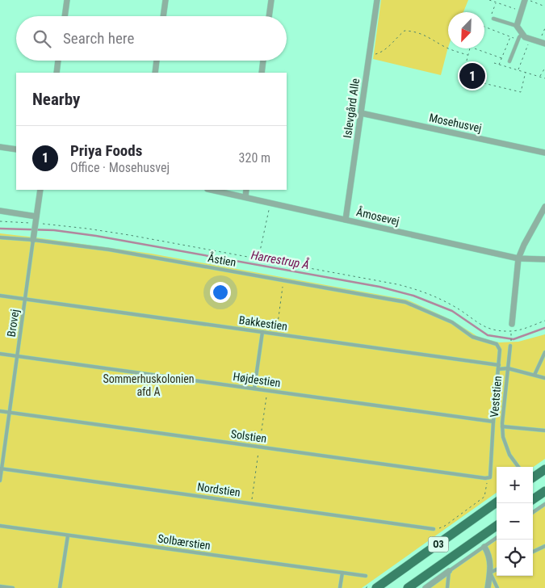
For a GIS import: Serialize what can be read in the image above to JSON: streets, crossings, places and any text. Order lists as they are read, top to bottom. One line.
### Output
{"streets":{"main road":["O3"],"street":["Islevgård Alle","Mosehusvej","Åmosevej"],"lane":["Åstien","Brovej","Bakkestien","Højdestien","Veststien","Solstien","Nordstien","Solbærstien"]},"crossings":[["Islevgård Alle","Mosehusvej"],["Islevgård Alle","Åmosevej"],["Åstien","Brovej"],["Åstien","Bakkestien"],["Brovej","Bakkestien"],["Brovej","Højdestien"],["Brovej","Solstien"],["Brovej","Nordstien"]],"water":["Harrestrup Å"],"parks":["Sommerhuskolonien afd A"],"north":"bottom left","page":{"search":"Search here","pins":"1","heading":"Nearby","list":[{"mark":"1","name":"Priya Foods","note":"Office · Mosehusvej","value":"320 m"}],"map_buttons":["+","−"]}}
